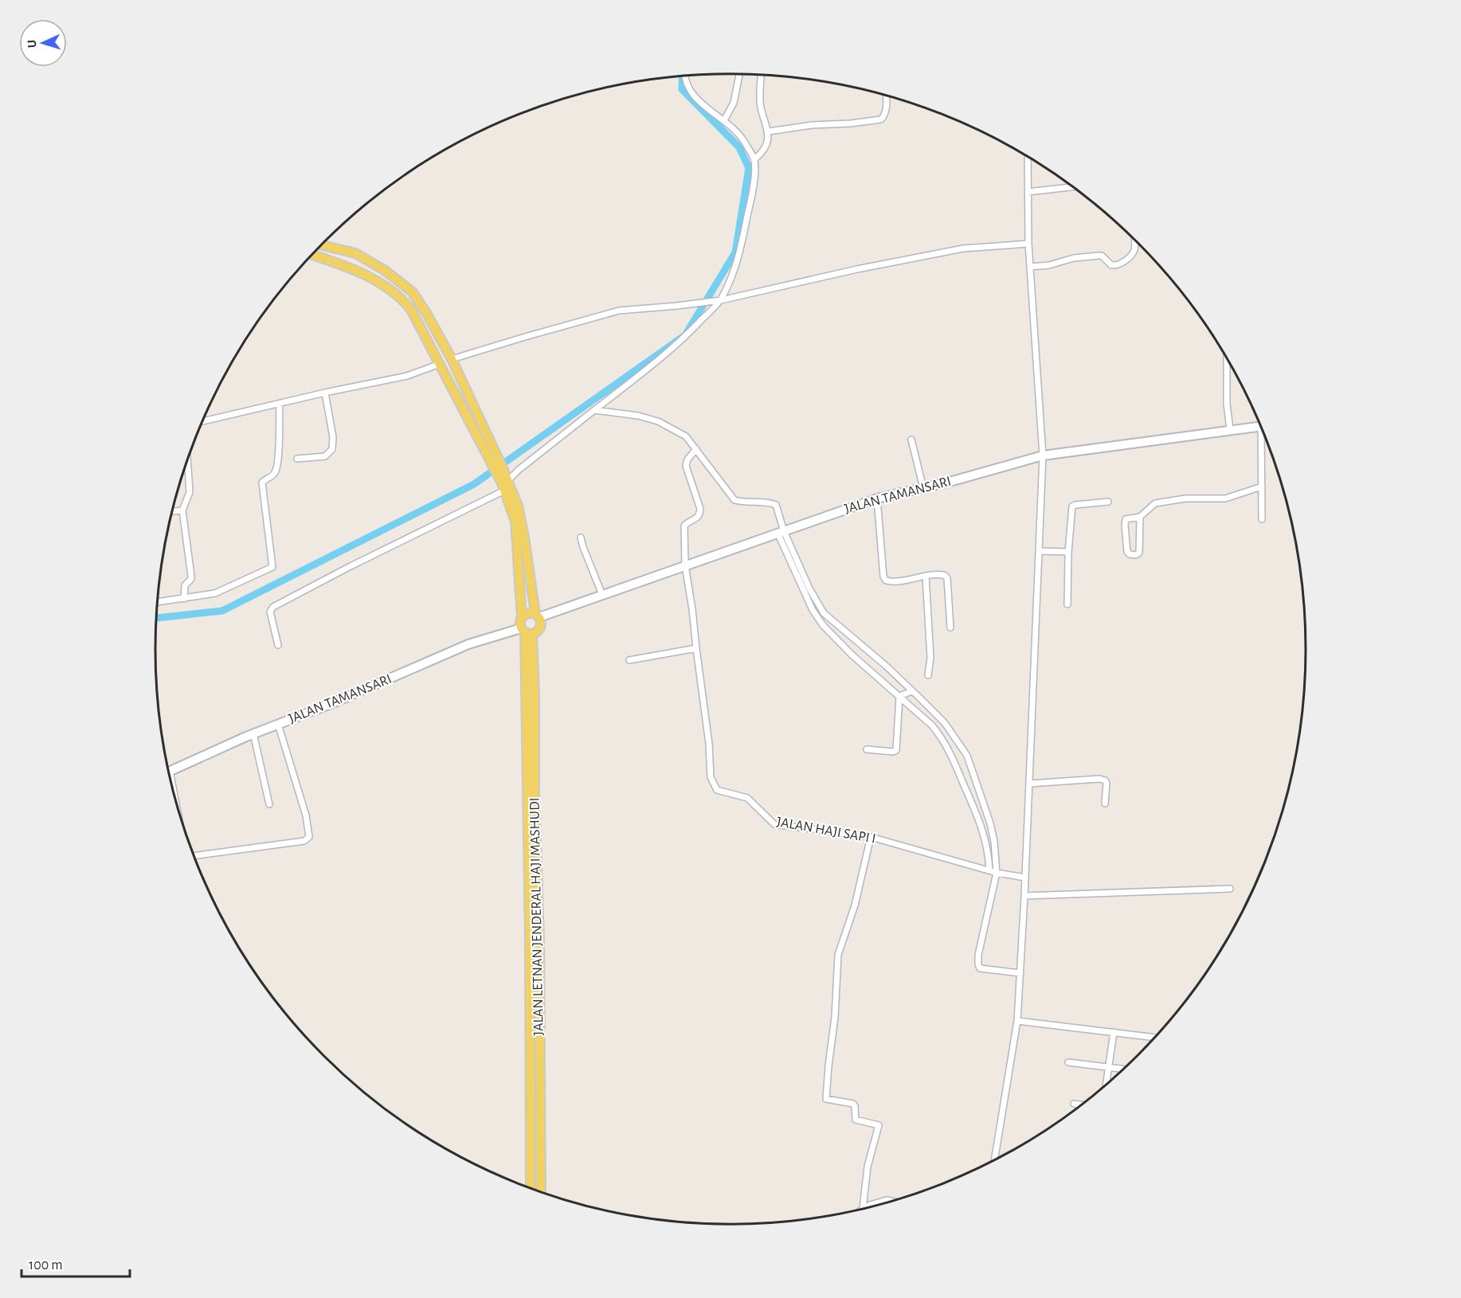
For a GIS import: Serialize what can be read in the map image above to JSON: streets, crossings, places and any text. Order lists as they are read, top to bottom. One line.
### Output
{"streets":{"main road":["JALAN TAMANSARI","JALAN LETNAN JENDERAL HAJI MASHUDI"],"street":["JALAN HAJI SAPI I"]},"crossings":[["JALAN TAMANSARI","JALAN HAJI SAPI I"],["JALAN TAMANSARI","JALAN LETNAN JENDERAL HAJI MASHUDI"]],"scale_bar":"100 m","north":"left"}
